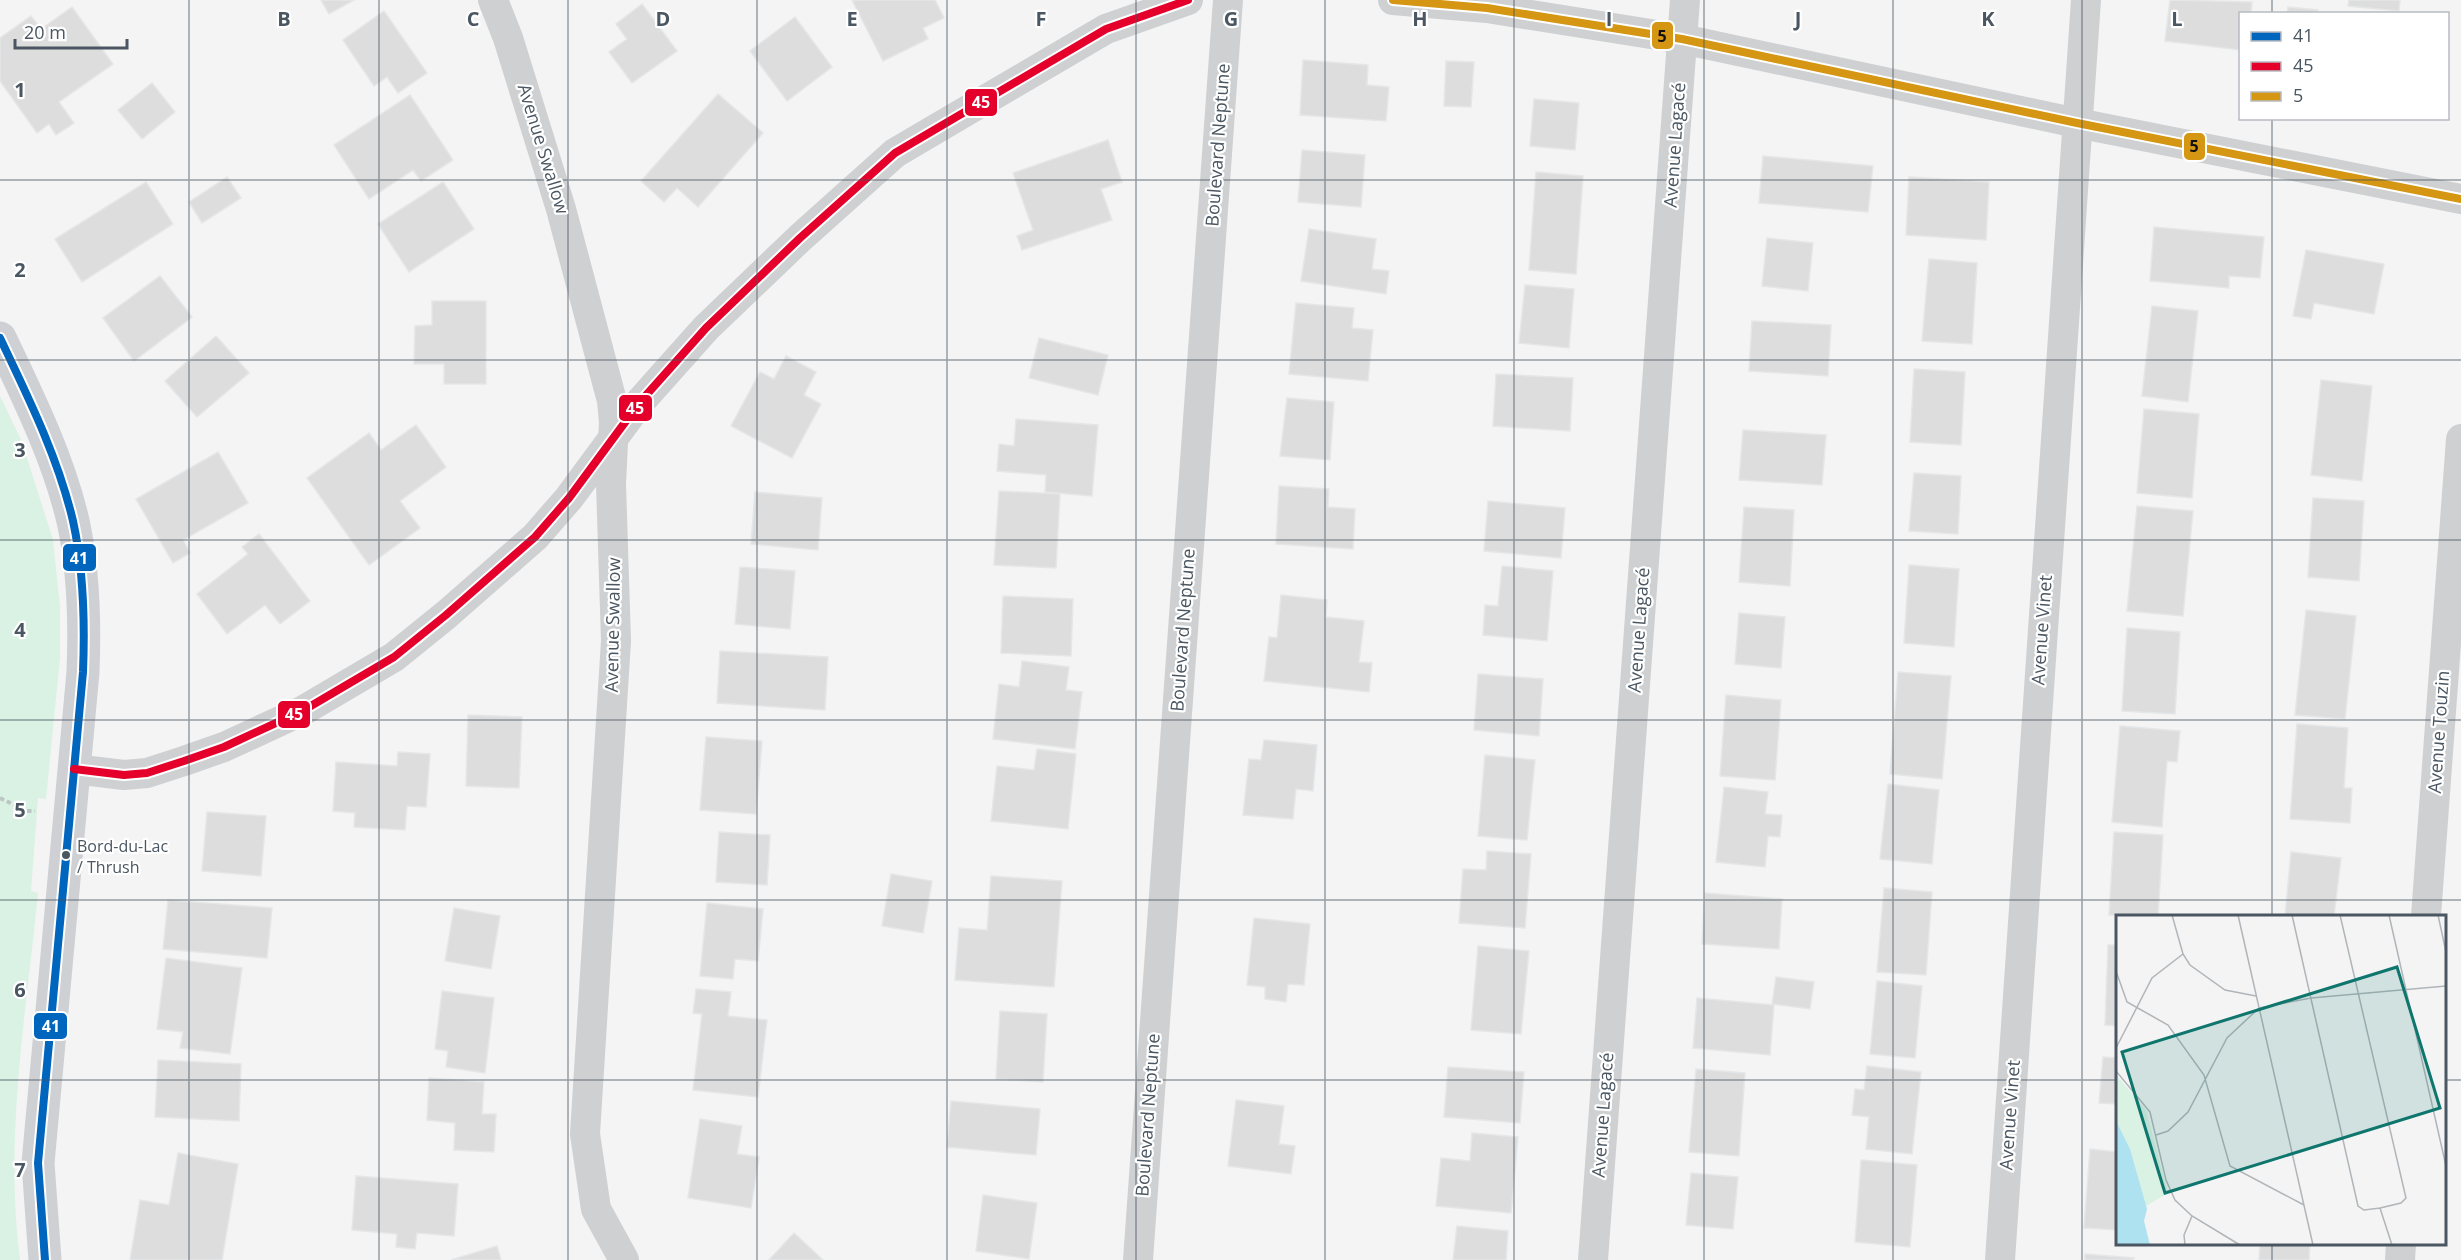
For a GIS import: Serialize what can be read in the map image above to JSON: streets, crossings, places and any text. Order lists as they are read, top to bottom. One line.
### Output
{"streets":{"street":["Boulevard Neptune","Avenue Lagacé","Avenue Swallow","Avenue Vinet","Avenue Touzin"]},"places":["Bord-du-Lac / Thrush"],"lines":["transit line 45","transit line 5","transit line 41"],"legend":["41","45","5"],"scale_bar":"20 m","grid":{"columns":["B","C","D","E","F","G","H","I","J","K","L"],"rows":["1","2","3","4","5","6","7"]}}
